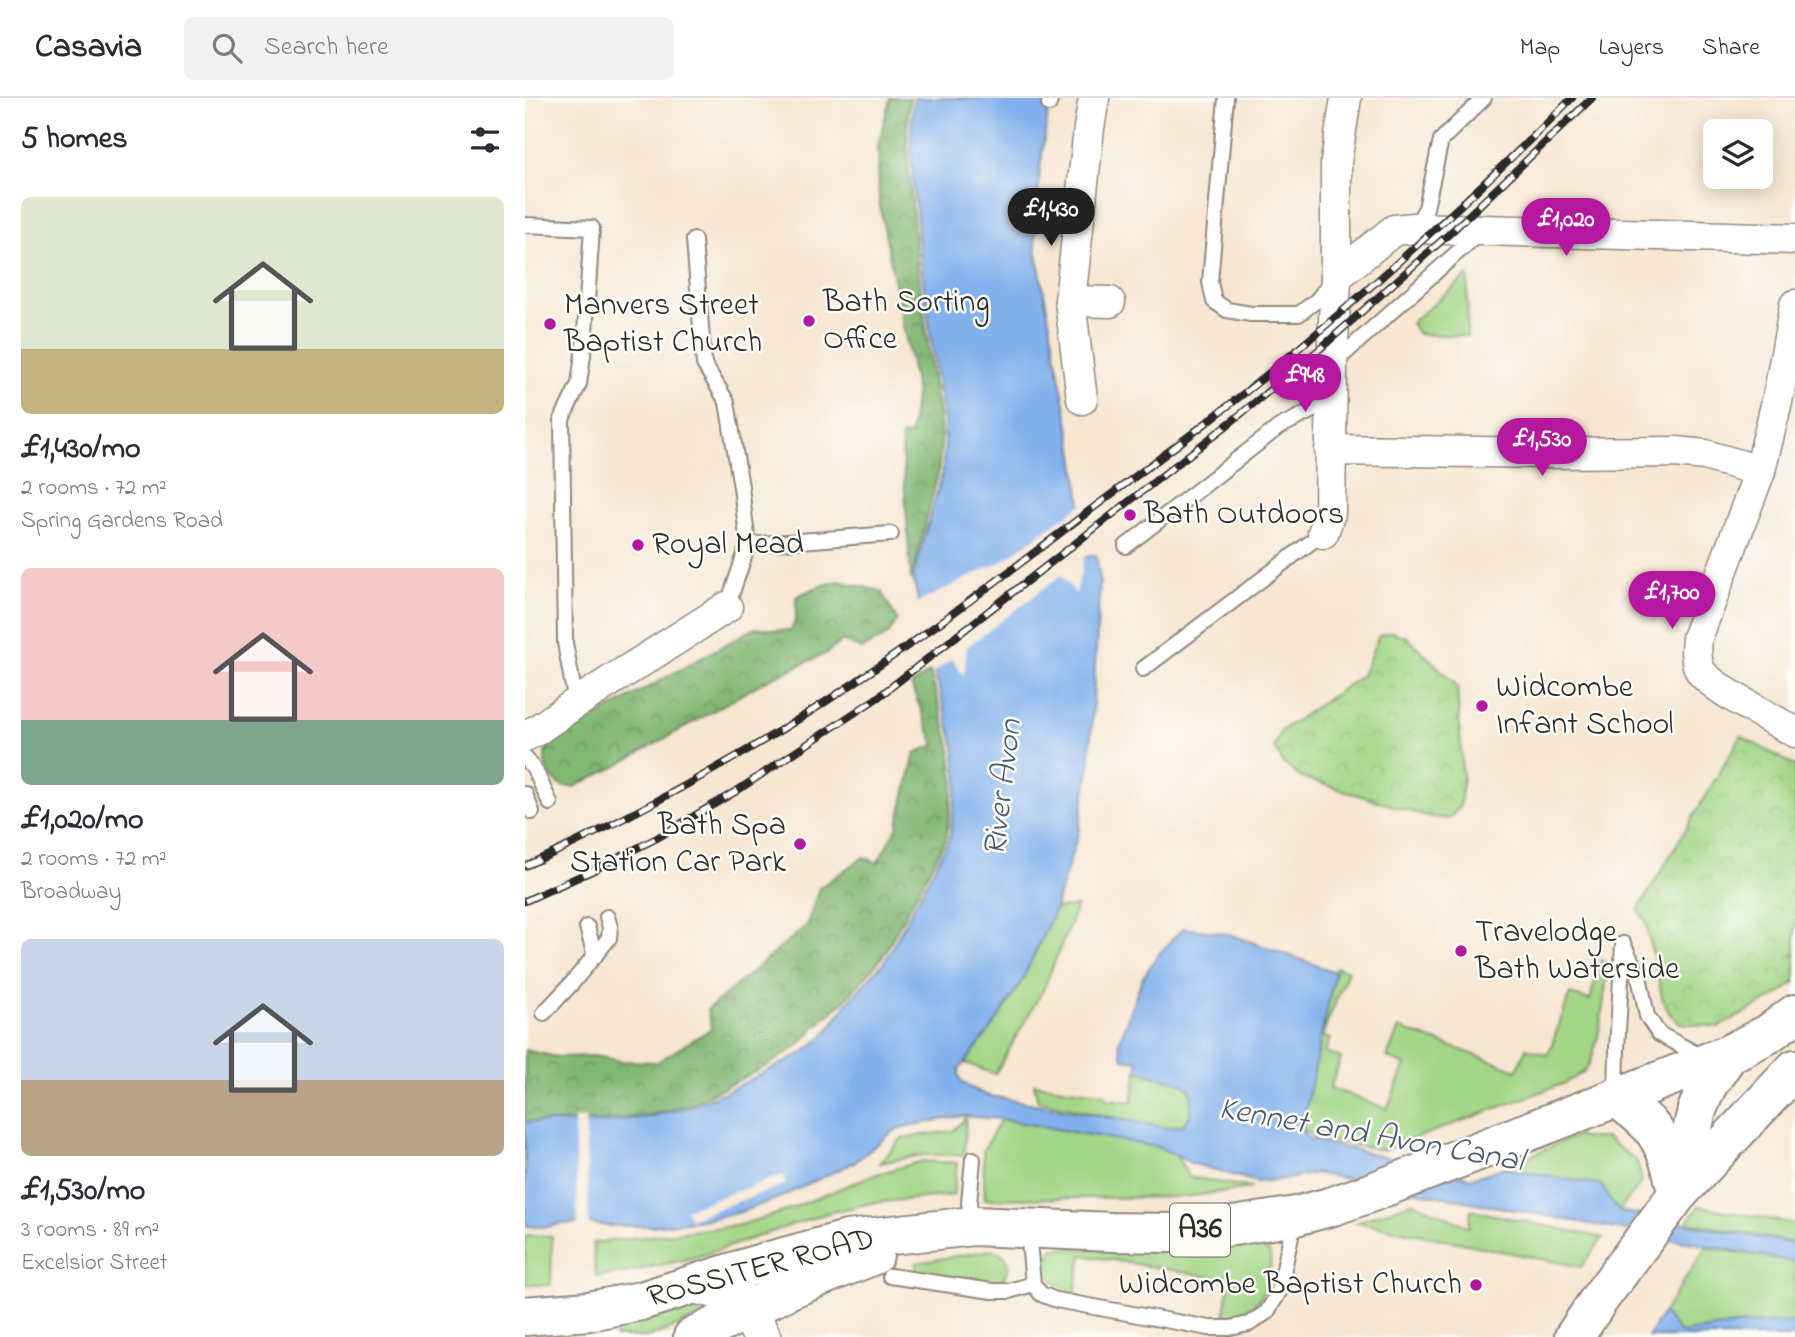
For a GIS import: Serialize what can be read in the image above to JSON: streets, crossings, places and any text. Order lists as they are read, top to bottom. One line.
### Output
{"streets":{"main road":["A36","ROSSITER ROAD"]},"crossings":[["A36","ROSSITER ROAD"]],"water":["River Avon","Kennet and Avon Canal"],"places":["Bath Sorting Office","Manvers Street Baptist Church","Bath Outdoors","Royal Mead","Widcombe Infant School","Bath Spa Station Car Park","Travelodge Bath Waterside","Widcombe Baptist Church"],"page":{"header":"Casavia","search":"Search here","nav":["Map","Layers","Share"],"heading":"5 homes","list":[{"name":"£1,430/mo","note":"2 rooms · 72 m² · Spring Gardens Road"},{"name":"£1,020/mo","note":"2 rooms · 72 m² · Broadway"},{"name":"£1,530/mo","note":"3 rooms · 89 m² · Excelsior Street"}],"price":["£1,430","£1,020","£948","£1,530","£1,700"]}}
